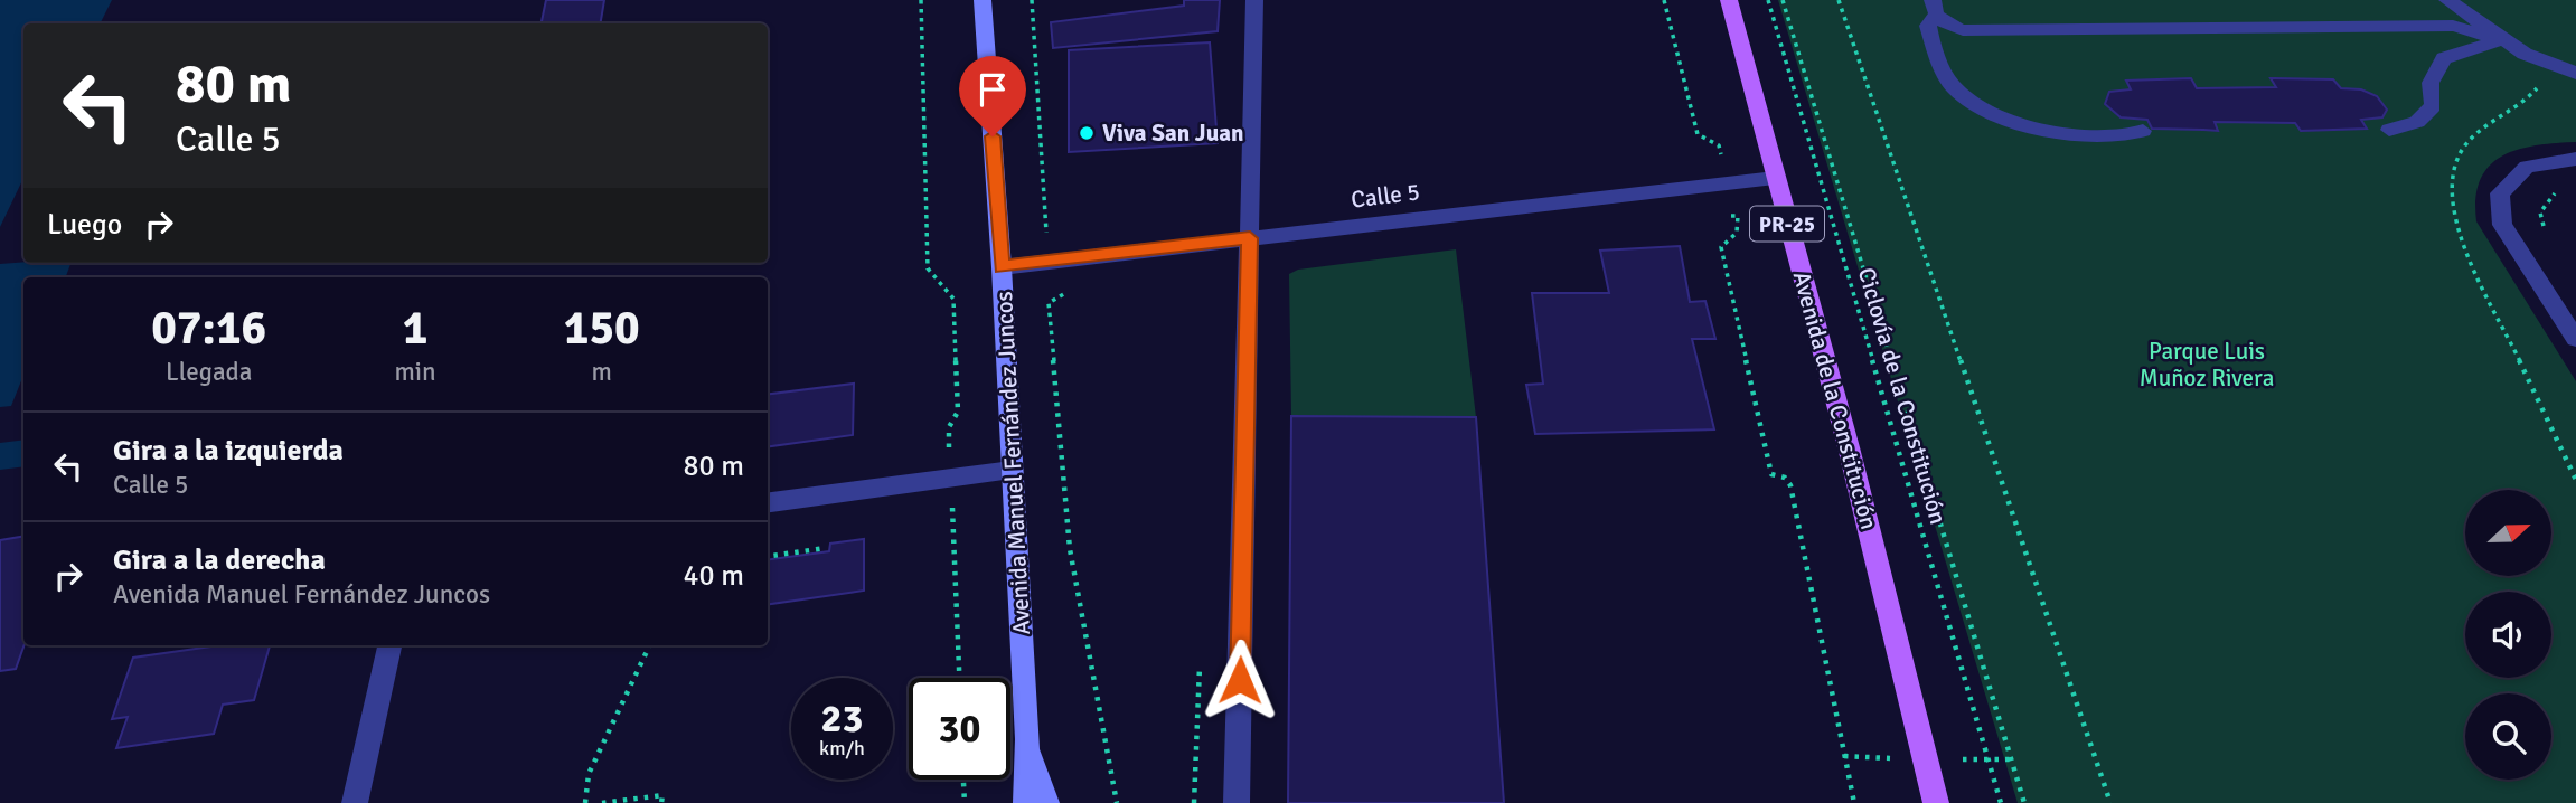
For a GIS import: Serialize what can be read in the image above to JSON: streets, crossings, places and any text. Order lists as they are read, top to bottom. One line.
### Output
{"streets":{"main road":["PR-25","Avenida de la Constitución","Avenida Manuel Fernández Juncos"],"street":["Calle 5"],"path":["Ciclovía de la Constitución"]},"crossings":[["Calle 5","Avenida de la Constitución"],["Calle 5","Avenida Manuel Fernández Juncos"]],"parks":["Parque Luis Muñoz Rivera"],"places":["Viva San Juan"],"north":"right","page":{"turn":["80 m","Calle 5"],"then":"Luego","eta":["07:16","Llegada","1","min","150","m"],"list":[{"name":"Gira a la izquierda","note":"Calle 5","value":"80 m"},{"name":"Gira a la derecha","note":"Avenida Manuel Fernández Juncos","value":"40 m"}],"speed":"23 km/h","limit":"30"}}
